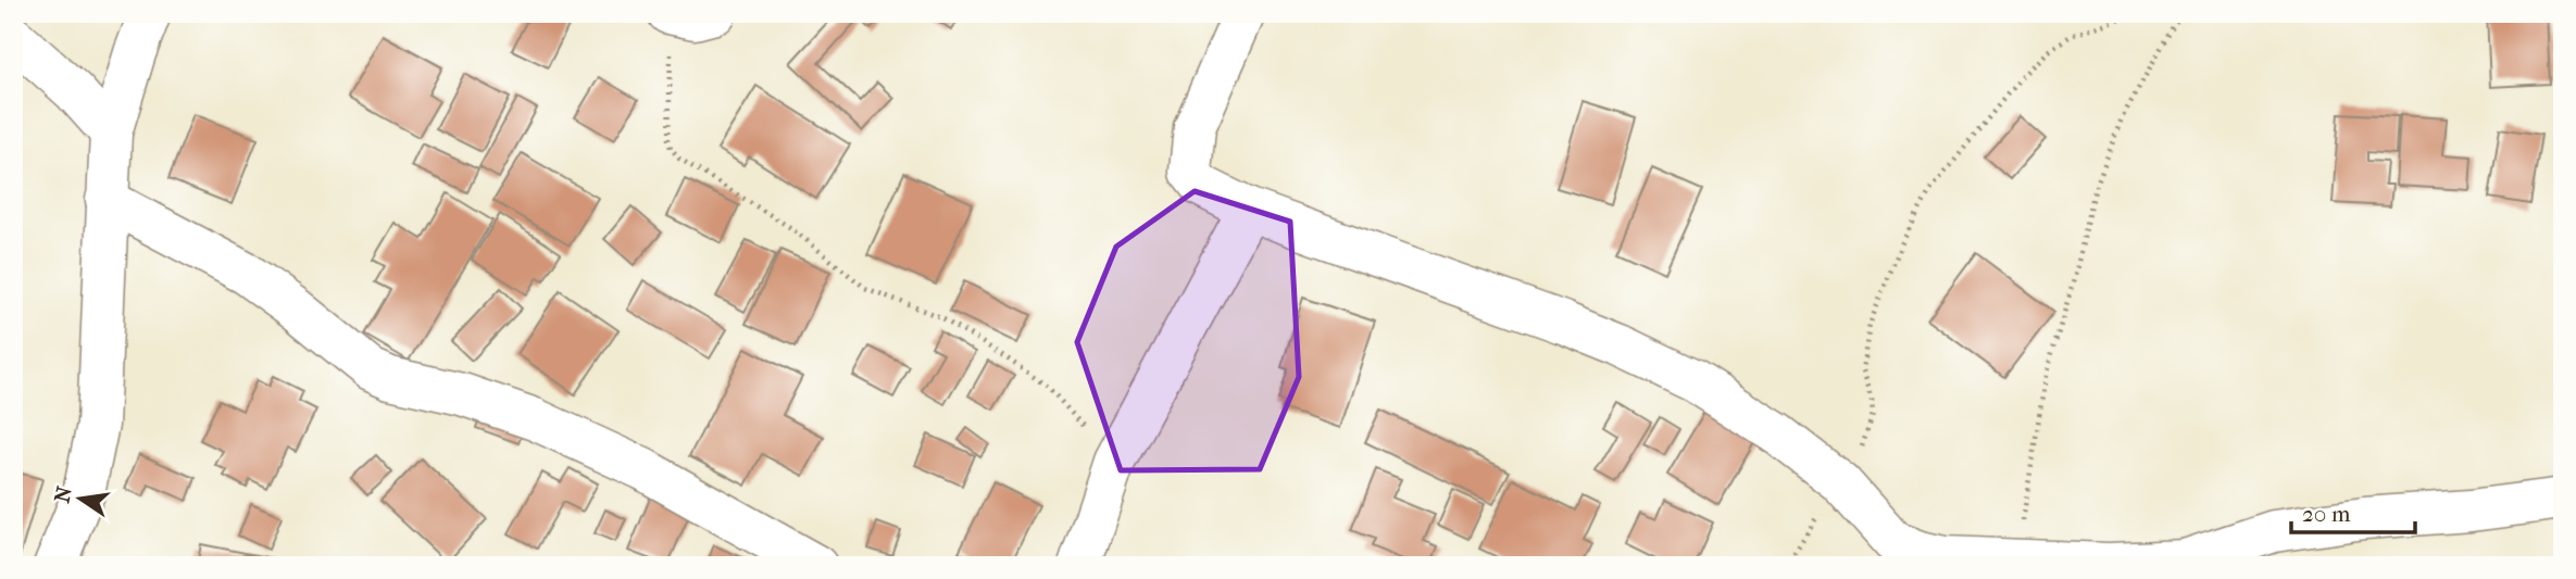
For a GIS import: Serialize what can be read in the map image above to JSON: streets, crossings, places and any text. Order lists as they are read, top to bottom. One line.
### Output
{"scale_bar":"20 m","north":"left"}
